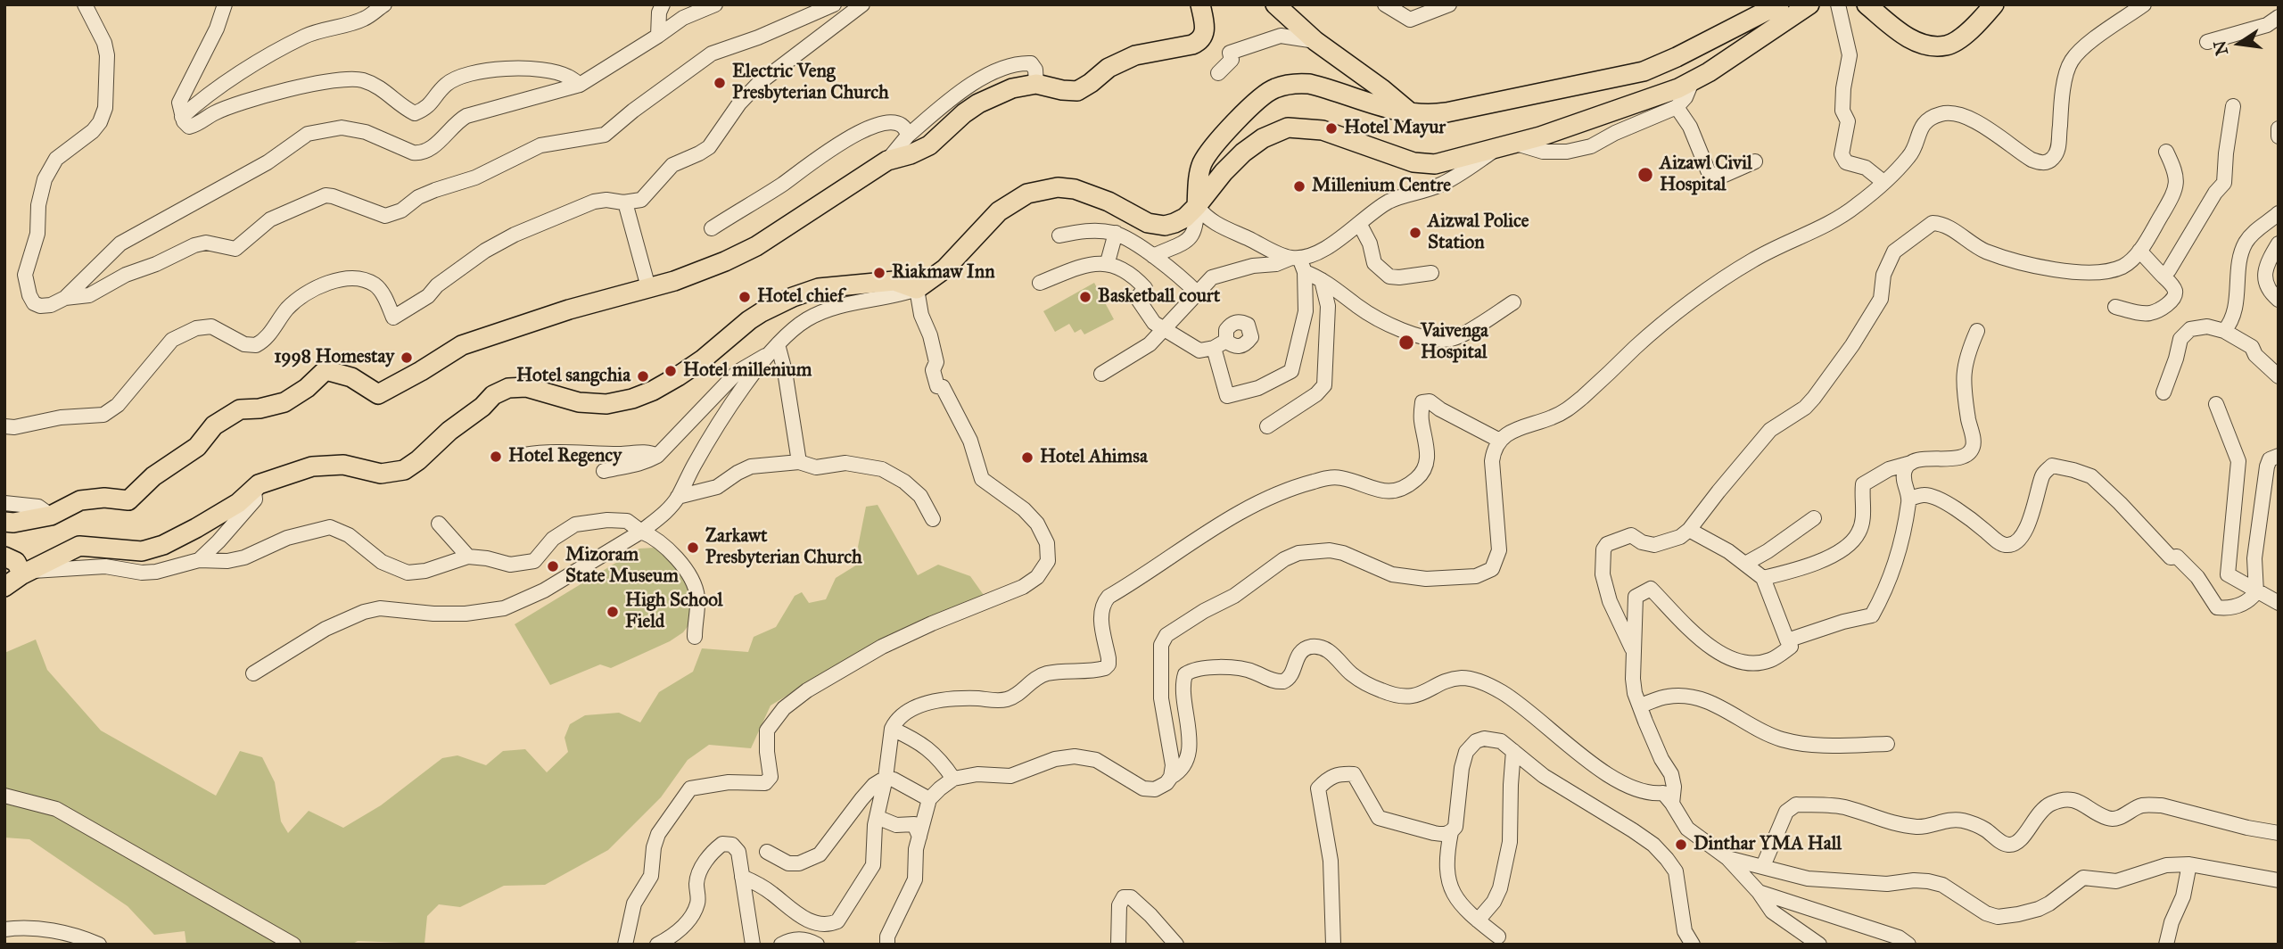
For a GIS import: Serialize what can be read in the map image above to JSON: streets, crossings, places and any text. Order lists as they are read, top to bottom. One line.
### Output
{"places":["Electric Veng Presbyterian Church","Hotel Mayur","Aizawl Civil Hospital","Millenium Centre","Aizwal Police Station","Riakmaw Inn","Hotel chief","Basketball court","Vaivenga Hospital","1998 Homestay","Hotel millenium","Hotel sangchia","Hotel Regency","Hotel Ahimsa","Zarkawt Presbyterian Church","Mizoram State Museum","High School Field","Dinthar YMA Hall"],"north":"left"}
